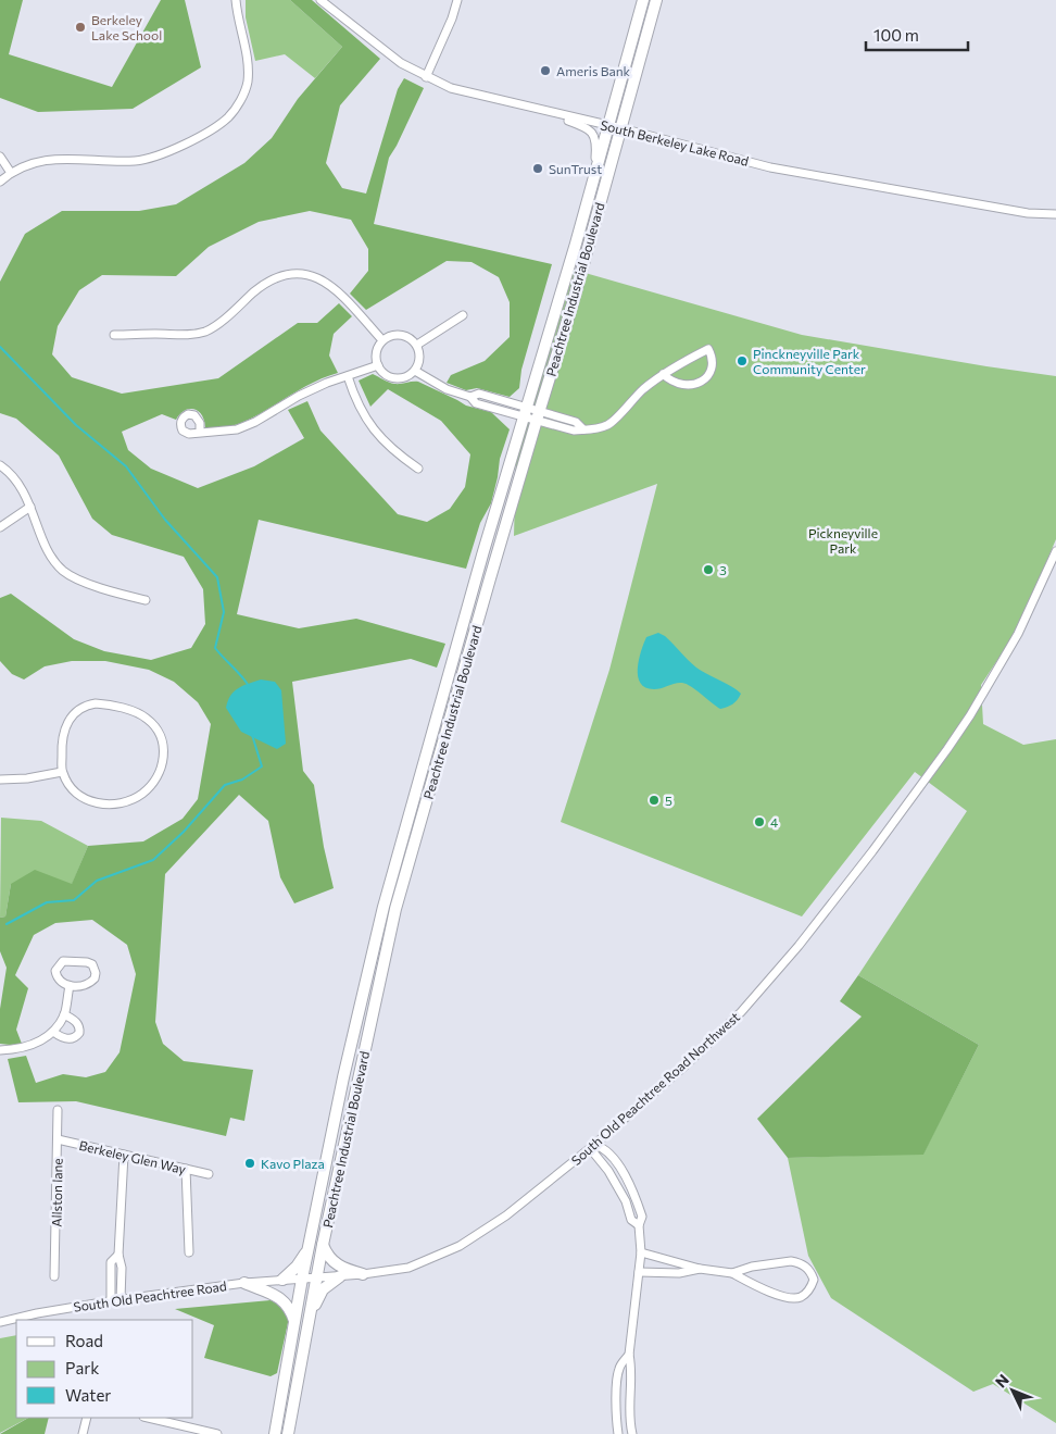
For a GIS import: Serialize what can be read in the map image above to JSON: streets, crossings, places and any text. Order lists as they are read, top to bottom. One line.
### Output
{"streets":{"highway":["Peachtree Industrial Boulevard"],"street":["South Berkeley Lake Road","South Old Peachtree Road Northwest","Berkeley Glen Way","Allston lane","South Old Peachtree Road"]},"crossings":[["South Berkeley Lake Road","Peachtree Industrial Boulevard"],["Peachtree Industrial Boulevard","South Old Peachtree Road Northwest"],["Peachtree Industrial Boulevard","South Old Peachtree Road"],["South Old Peachtree Road Northwest","South Old Peachtree Road"],["Berkeley Glen Way","Allston lane"]],"parks":["Pickneyville Park"],"places":["Berkeley Lake School","Ameris Bank","SunTrust","Pinckneyville Park Community Center","3","5","4","Kavo Plaza"],"legend":["Road","Park","Water"],"scale_bar":"100 m","north":"top left"}
